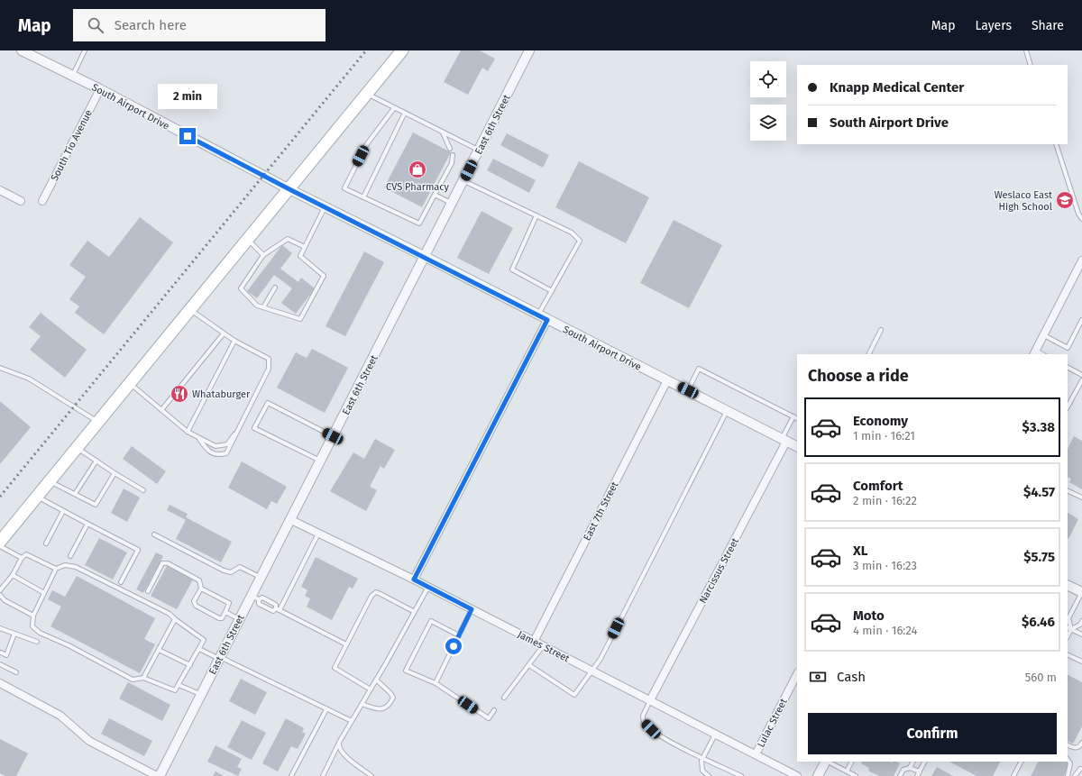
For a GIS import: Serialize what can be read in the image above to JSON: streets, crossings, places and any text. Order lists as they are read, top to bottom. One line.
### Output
{"streets":{"street":["South Airport Drive","East 6th Street","South Tio Avenue","East 7th Street","Narcissus Street","James Street","Lulac Street"]},"crossings":[["South Airport Drive","East 6th Street"],["South Airport Drive","South Tio Avenue"],["South Airport Drive","East 7th Street"],["South Airport Drive","Narcissus Street"],["East 6th Street","James Street"],["East 7th Street","James Street"],["Narcissus Street","James Street"],["James Street","Lulac Street"]],"places":{"shop":["CVS Pharmacy"],"school or university":["Weslaco East High School"],"restaurant":["Whataburger"]},"page":{"header":"Map","search":"Search here","nav":["Map","Layers","Share"],"banner":["Knapp Medical Center","South Airport Drive"],"bubble":"2 min","heading":"Choose a ride","list":[{"name":"Economy","note":"1 min · 16:21","value":"$3.38"},{"name":"Comfort","note":"2 min · 16:22","value":"$4.57"},{"name":"XL","note":"3 min · 16:23","value":"$5.75"},{"name":"Moto","note":"4 min · 16:24","value":"$6.46"}],"pay":["Cash","560 m"],"buttons":"Confirm"}}
